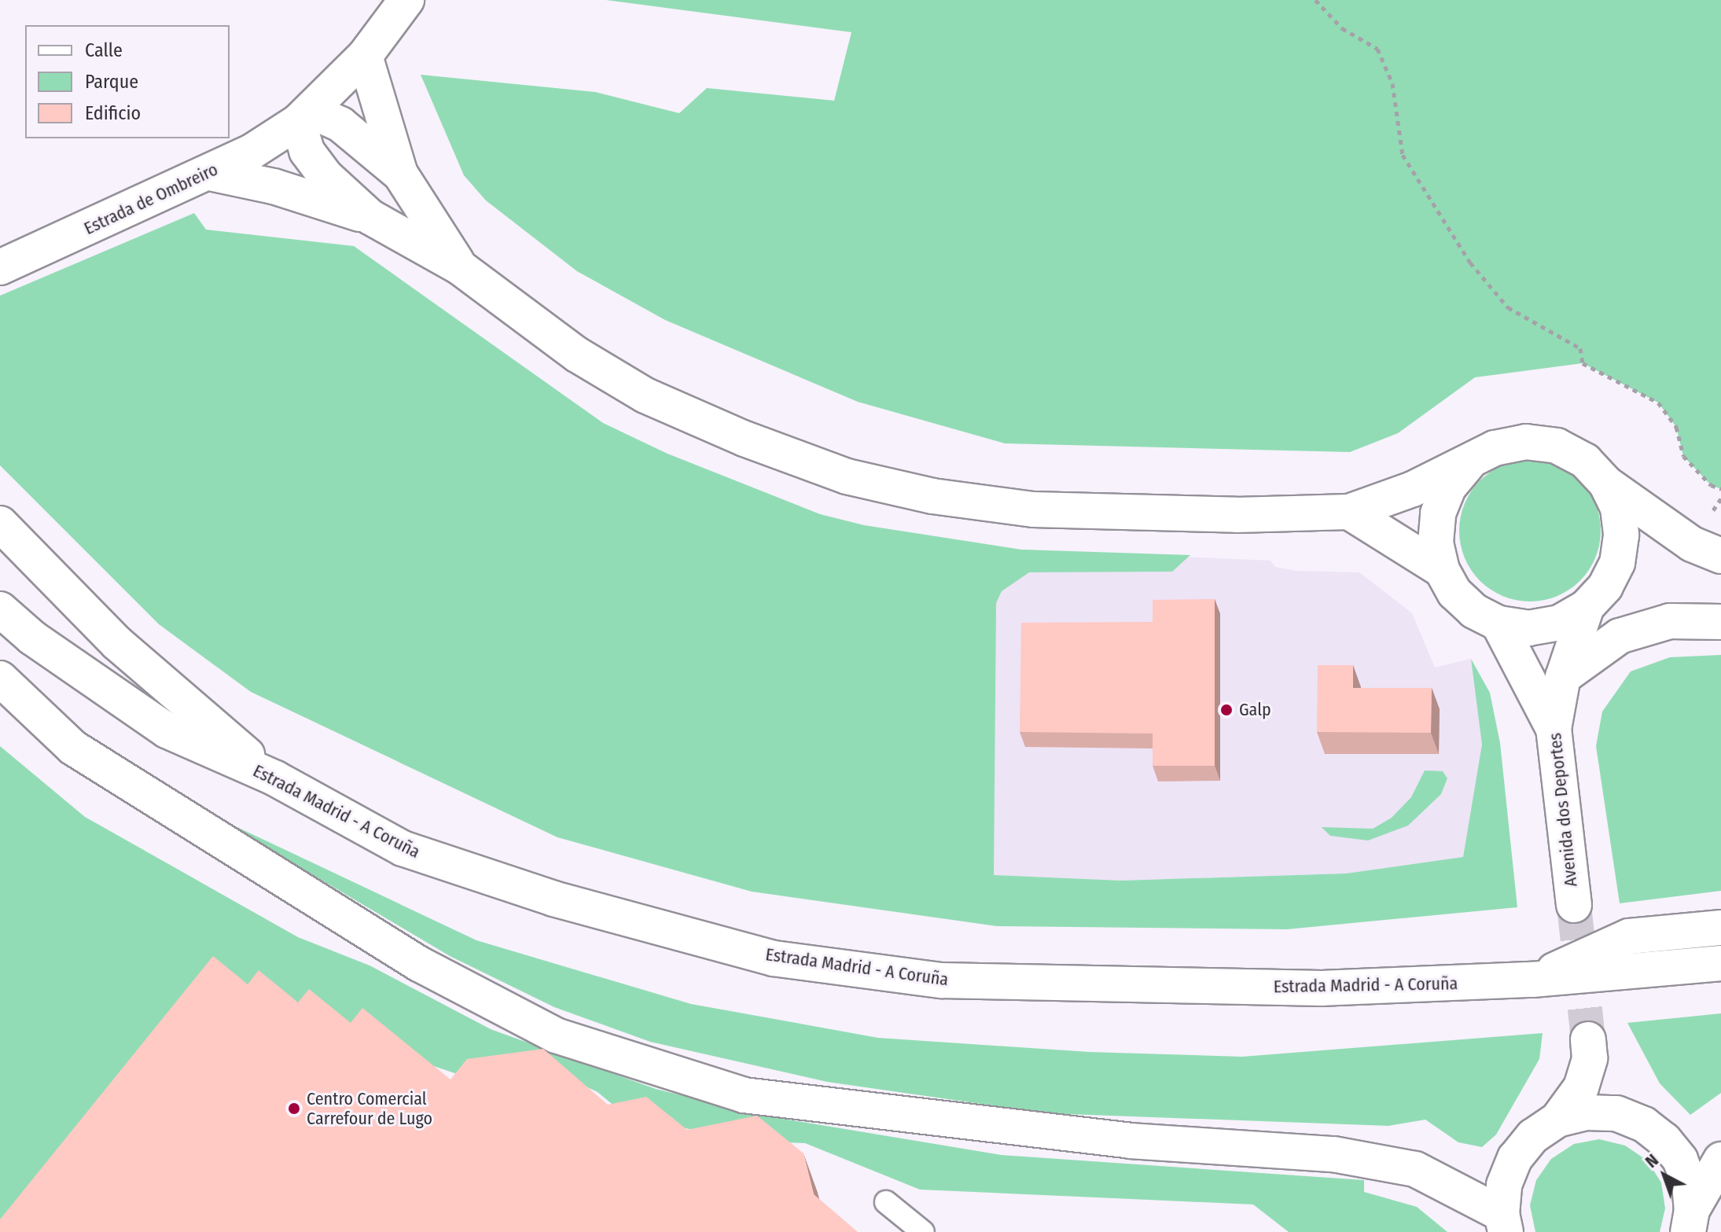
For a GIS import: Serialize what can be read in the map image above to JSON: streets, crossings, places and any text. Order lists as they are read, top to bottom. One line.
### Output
{"streets":{"main road":["Estrada de Ombreiro","Avenida dos Deportes","Estrada Madrid - A Coruña"]},"places":["Galp","Centro Comercial Carrefour de Lugo"],"legend":["Calle","Parque","Edificio"],"north":"top left"}
